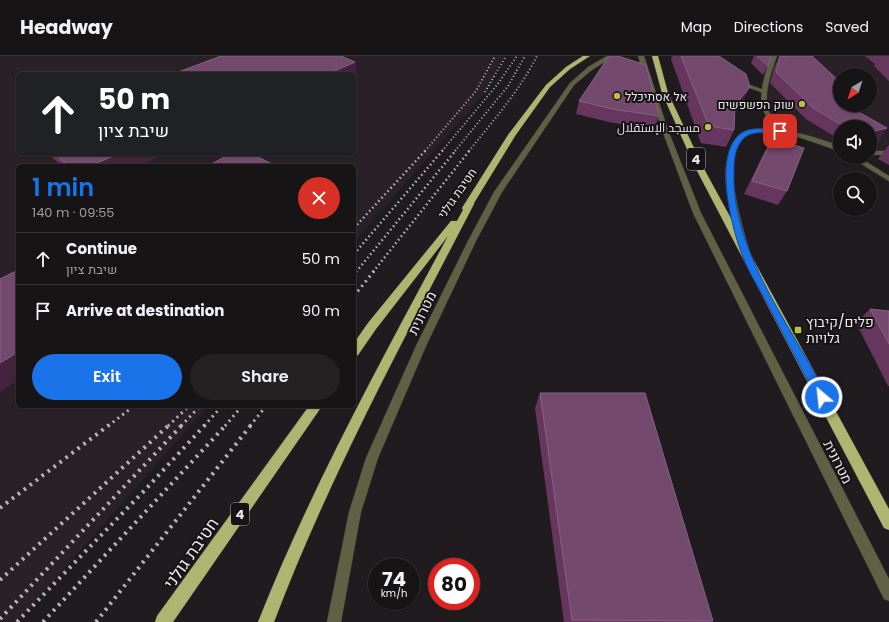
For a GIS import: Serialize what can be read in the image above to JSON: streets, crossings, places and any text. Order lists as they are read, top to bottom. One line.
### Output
{"streets":{"highway":["4","חטיבת גולני"],"street":["מטרונית"]},"places":{"other":["אל אסתיכלל","שוק הפשפשים","مسجد الإستقلال"],"transit":["פלים/קיבוץ גלויות"]},"north":"bottom left","page":{"header":"Headway","nav":["Map","Directions","Saved"],"turn":["50 m","שיבת ציון"],"heading":["1 min","140 m · 09:55"],"list":[{"name":"Continue","note":"שיבת ציון","value":"50 m"},{"name":"Arrive at destination","value":"90 m"}],"buttons":["Exit","Share"],"speed":"74 km/h","limit":"80"}}
